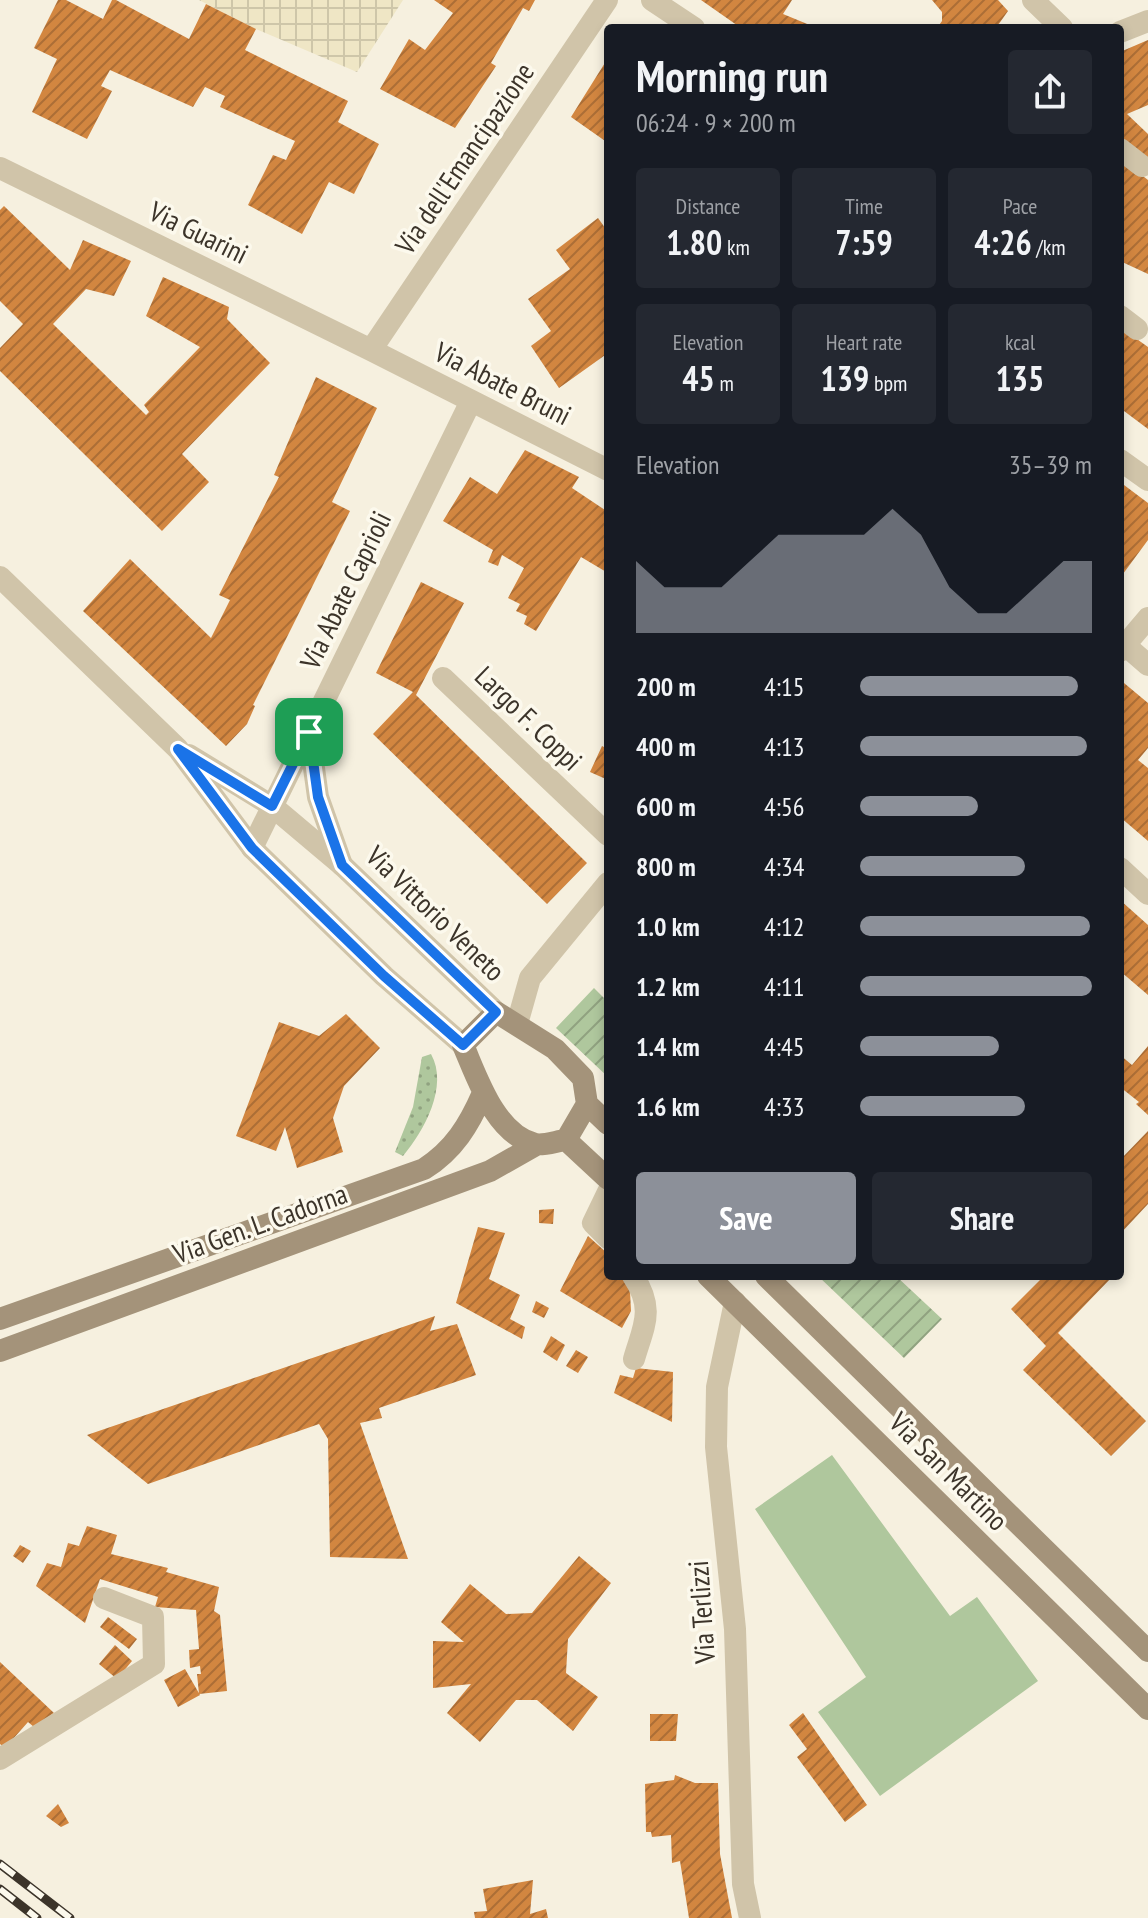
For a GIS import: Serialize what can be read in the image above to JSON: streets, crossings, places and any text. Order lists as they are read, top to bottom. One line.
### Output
{"streets":{"main road":["Via Gen. L. Cadorna","Via San Martino"],"street":["Via dell'Emancipazione","Via Guarini","Via Abate Bruni","Via Abate Caprioli","Largo F. Coppi","Via Vittorio Veneto","Via Terlizzi"]},"crossings":[["Via dell'Emancipazione","Via Guarini"],["Via dell'Emancipazione","Via Abate Bruni"],["Via Guarini","Via Abate Bruni"],["Via Abate Bruni","Via Abate Caprioli"],["Via Abate Caprioli","Via Vittorio Veneto"],["Via San Martino","Via Terlizzi"]],"page":{"heading":["Morning run","06:24 · 9 × 200 m"],"stats":[["Distance","1.80 km"],["Time","7:59"],["Pace","4:26 /km"],["Elevation","45 m"],["Heart rate","139 bpm"],["kcal","135"]],"chart":["Elevation","35–39 m"],"list":[{"name":"200 m","note":"4:15"},{"name":"400 m","note":"4:13"},{"name":"600 m","note":"4:56"},{"name":"800 m","note":"4:34"},{"name":"1.0 km","note":"4:12"},{"name":"1.2 km","note":"4:11"},{"name":"1.4 km","note":"4:45"},{"name":"1.6 km","note":"4:33"}],"buttons":["Save","Share"]}}
